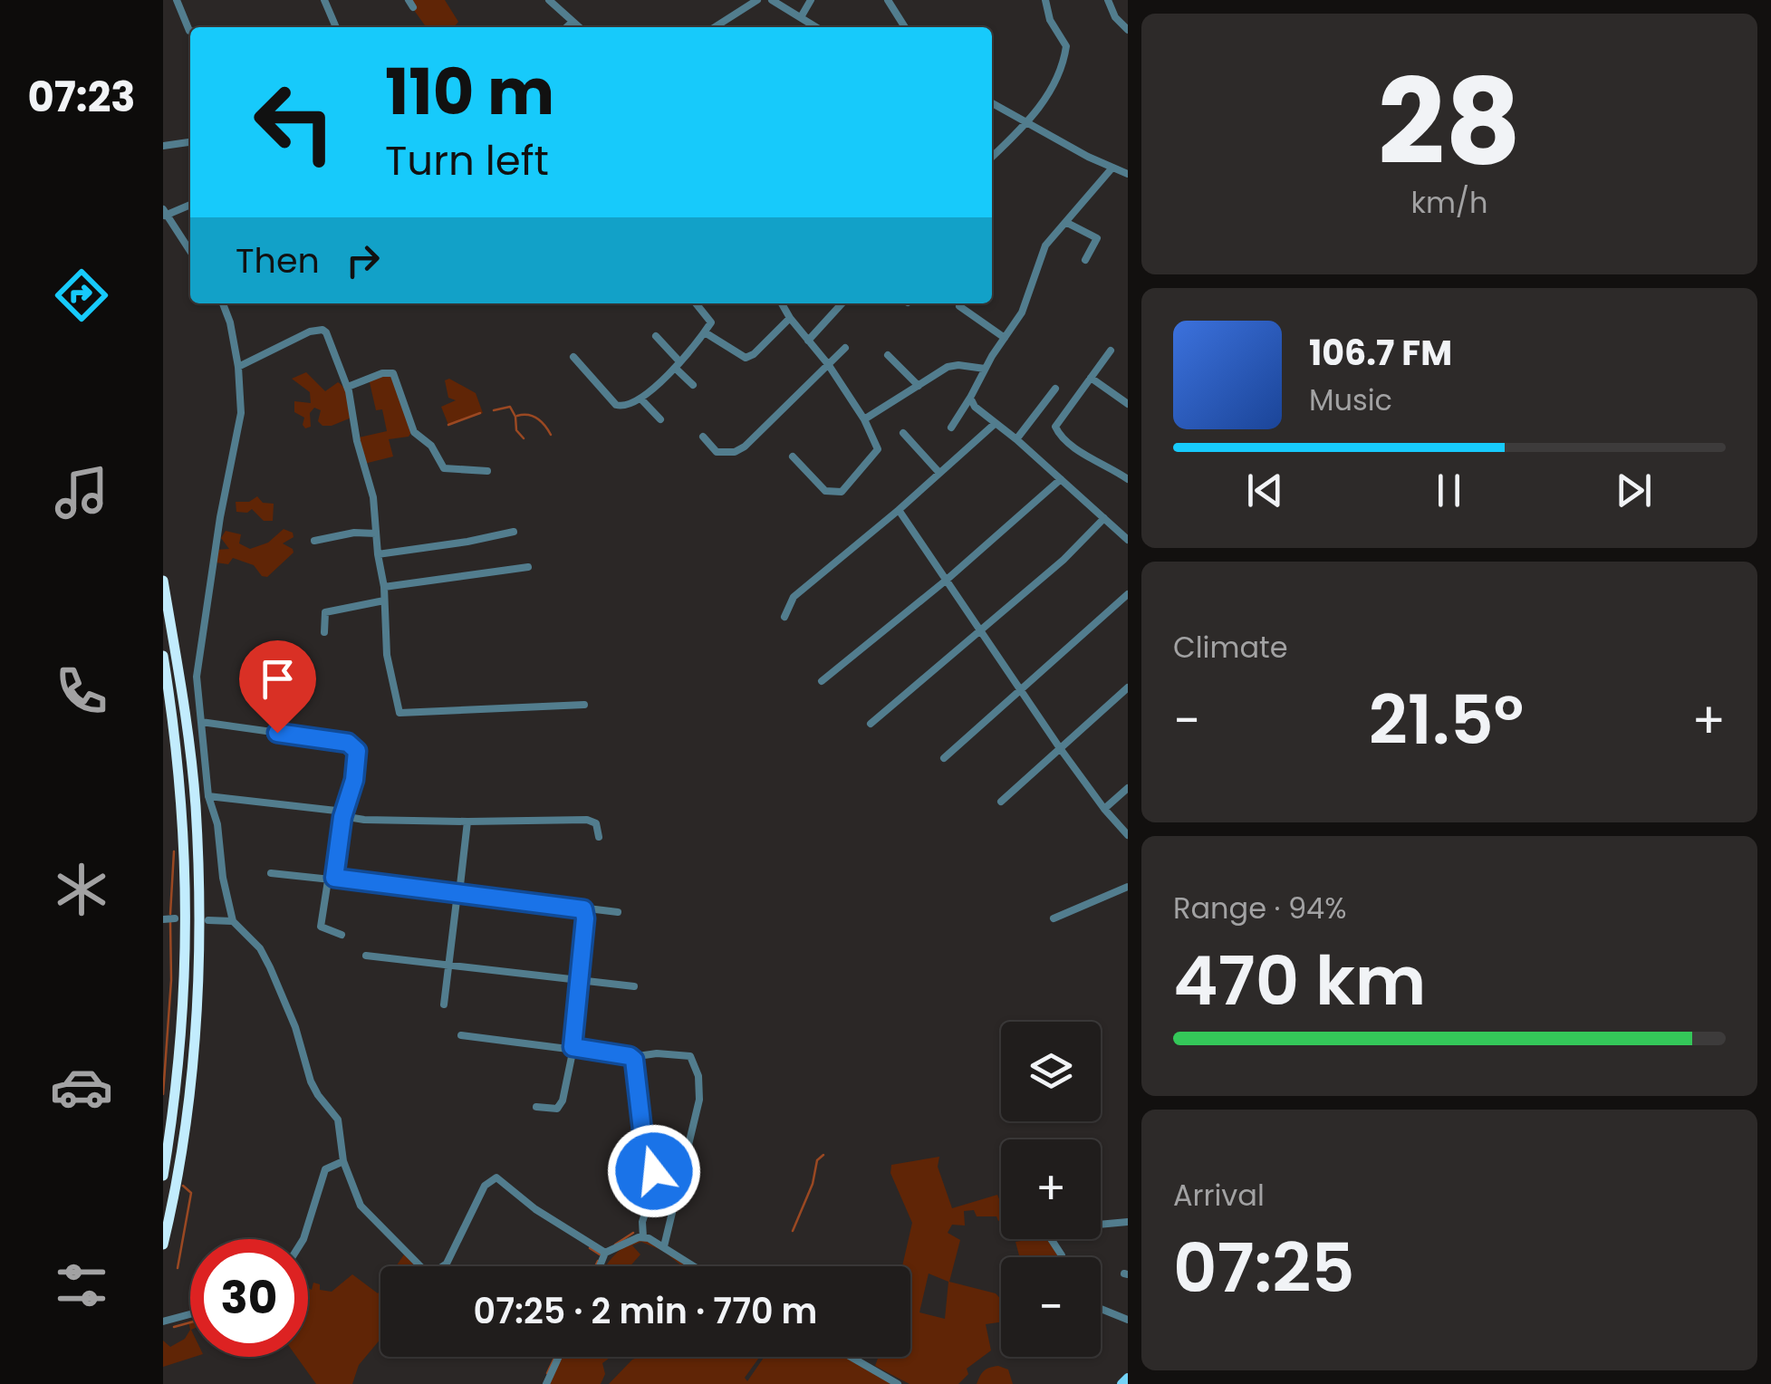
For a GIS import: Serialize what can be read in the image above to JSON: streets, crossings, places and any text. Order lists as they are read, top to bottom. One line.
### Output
{"page":{"tabs":"07:23","tile":[["28","km/h"],"Climate",["Range · 94%","470 km"],["Arrival","07:25"]],"turn":["110 m","Turn left"],"then":"Then","song":["106.7 FM","Music"],"heat":["−","21.5°","+"],"map_buttons":["+","−"],"limit":"30","trip":"07:25 · 2 min · 770 m"}}
